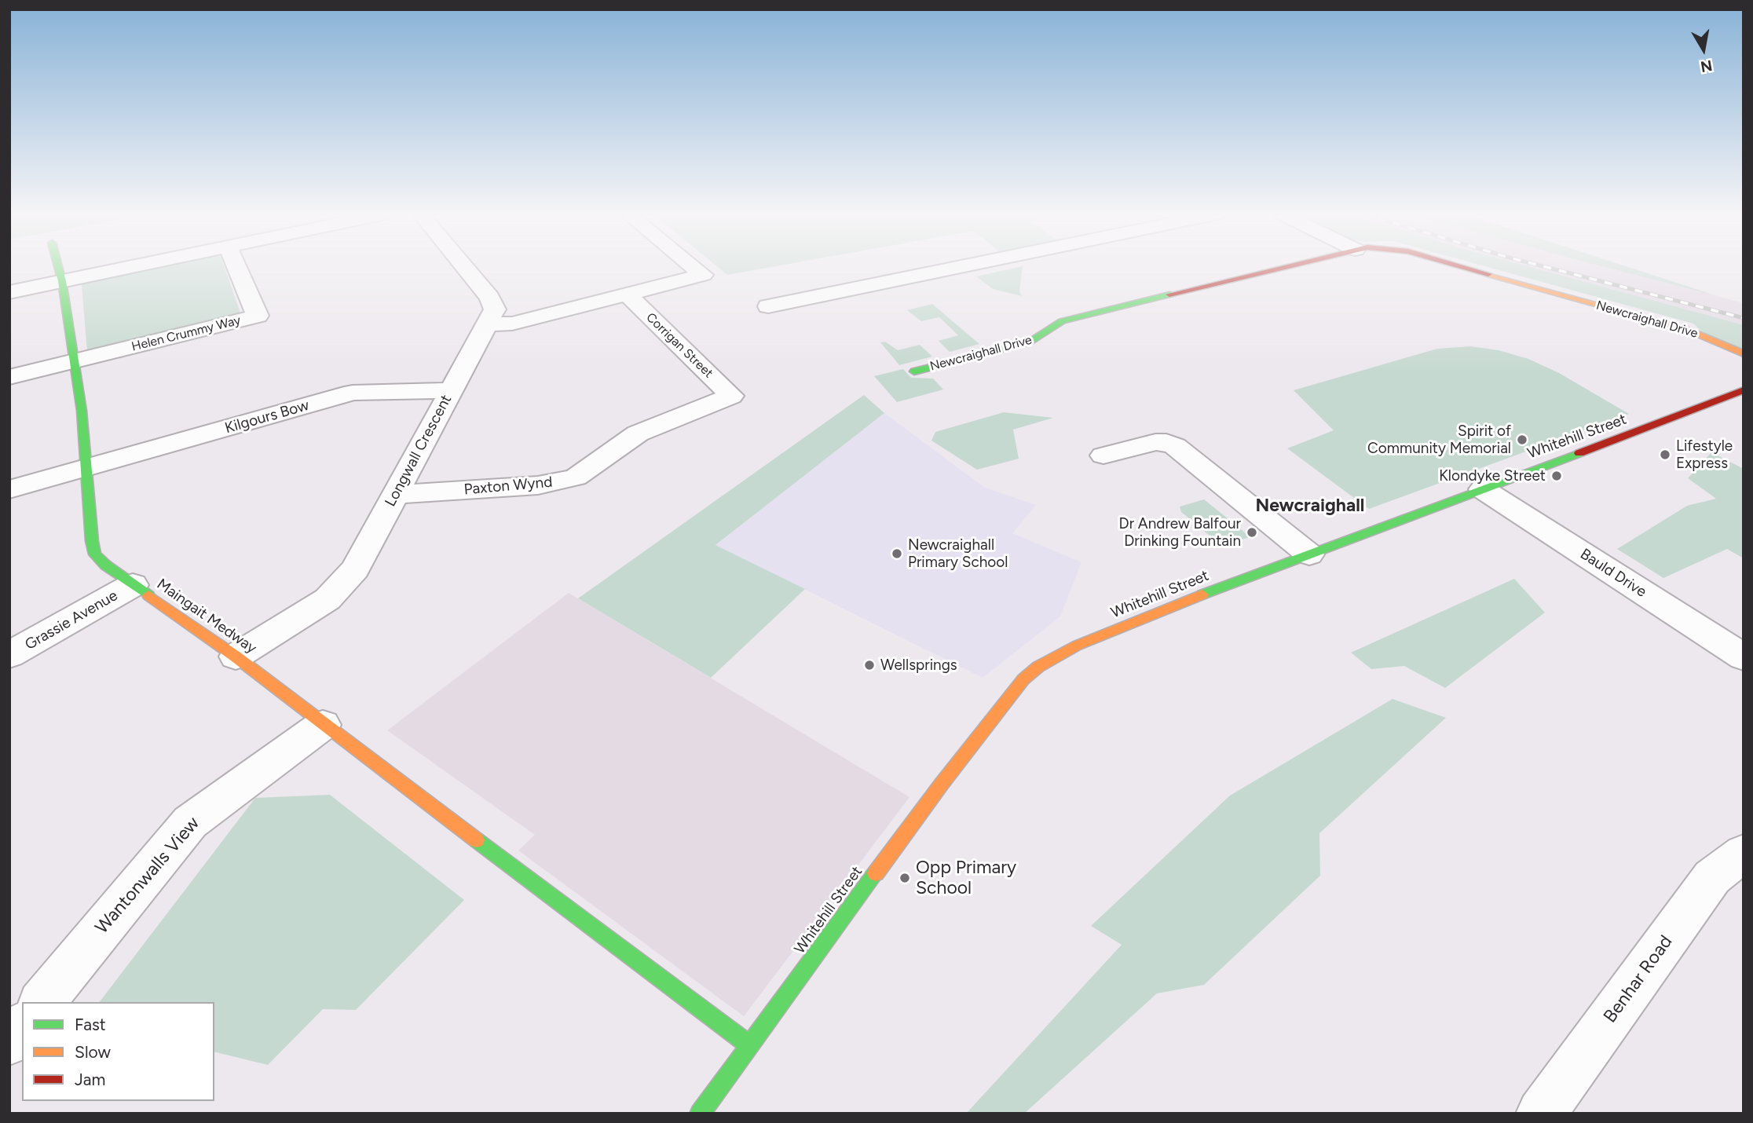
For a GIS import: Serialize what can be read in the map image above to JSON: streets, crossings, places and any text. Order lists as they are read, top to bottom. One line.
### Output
{"streets":{"street":["Newcraighall Drive","Helen Crummy Way","Corrigan Street","Kilgours Bow","Whitehill Street","Longwall Crescent","Paxton Wynd","Bauld Drive","Maingait Medway","Grassie Avenue","Wantonwalls View","Benhar Road"]},"crossings":[["Helen Crummy Way","Maingait Medway"],["Corrigan Street","Paxton Wynd"],["Kilgours Bow","Longwall Crescent"],["Kilgours Bow","Maingait Medway"],["Whitehill Street","Bauld Drive"],["Whitehill Street","Maingait Medway"],["Longwall Crescent","Paxton Wynd"],["Longwall Crescent","Maingait Medway"],["Maingait Medway","Grassie Avenue"],["Maingait Medway","Wantonwalls View"]],"districts":["Newcraighall"],"places":["Spirit of Community Memorial","Lifestyle Express","Klondyke Street","Dr Andrew Balfour Drinking Fountain","Newcraighall Primary School","Wellsprings","Opp Primary School"],"legend":["Fast","Slow","Jam"],"north":"bottom"}
